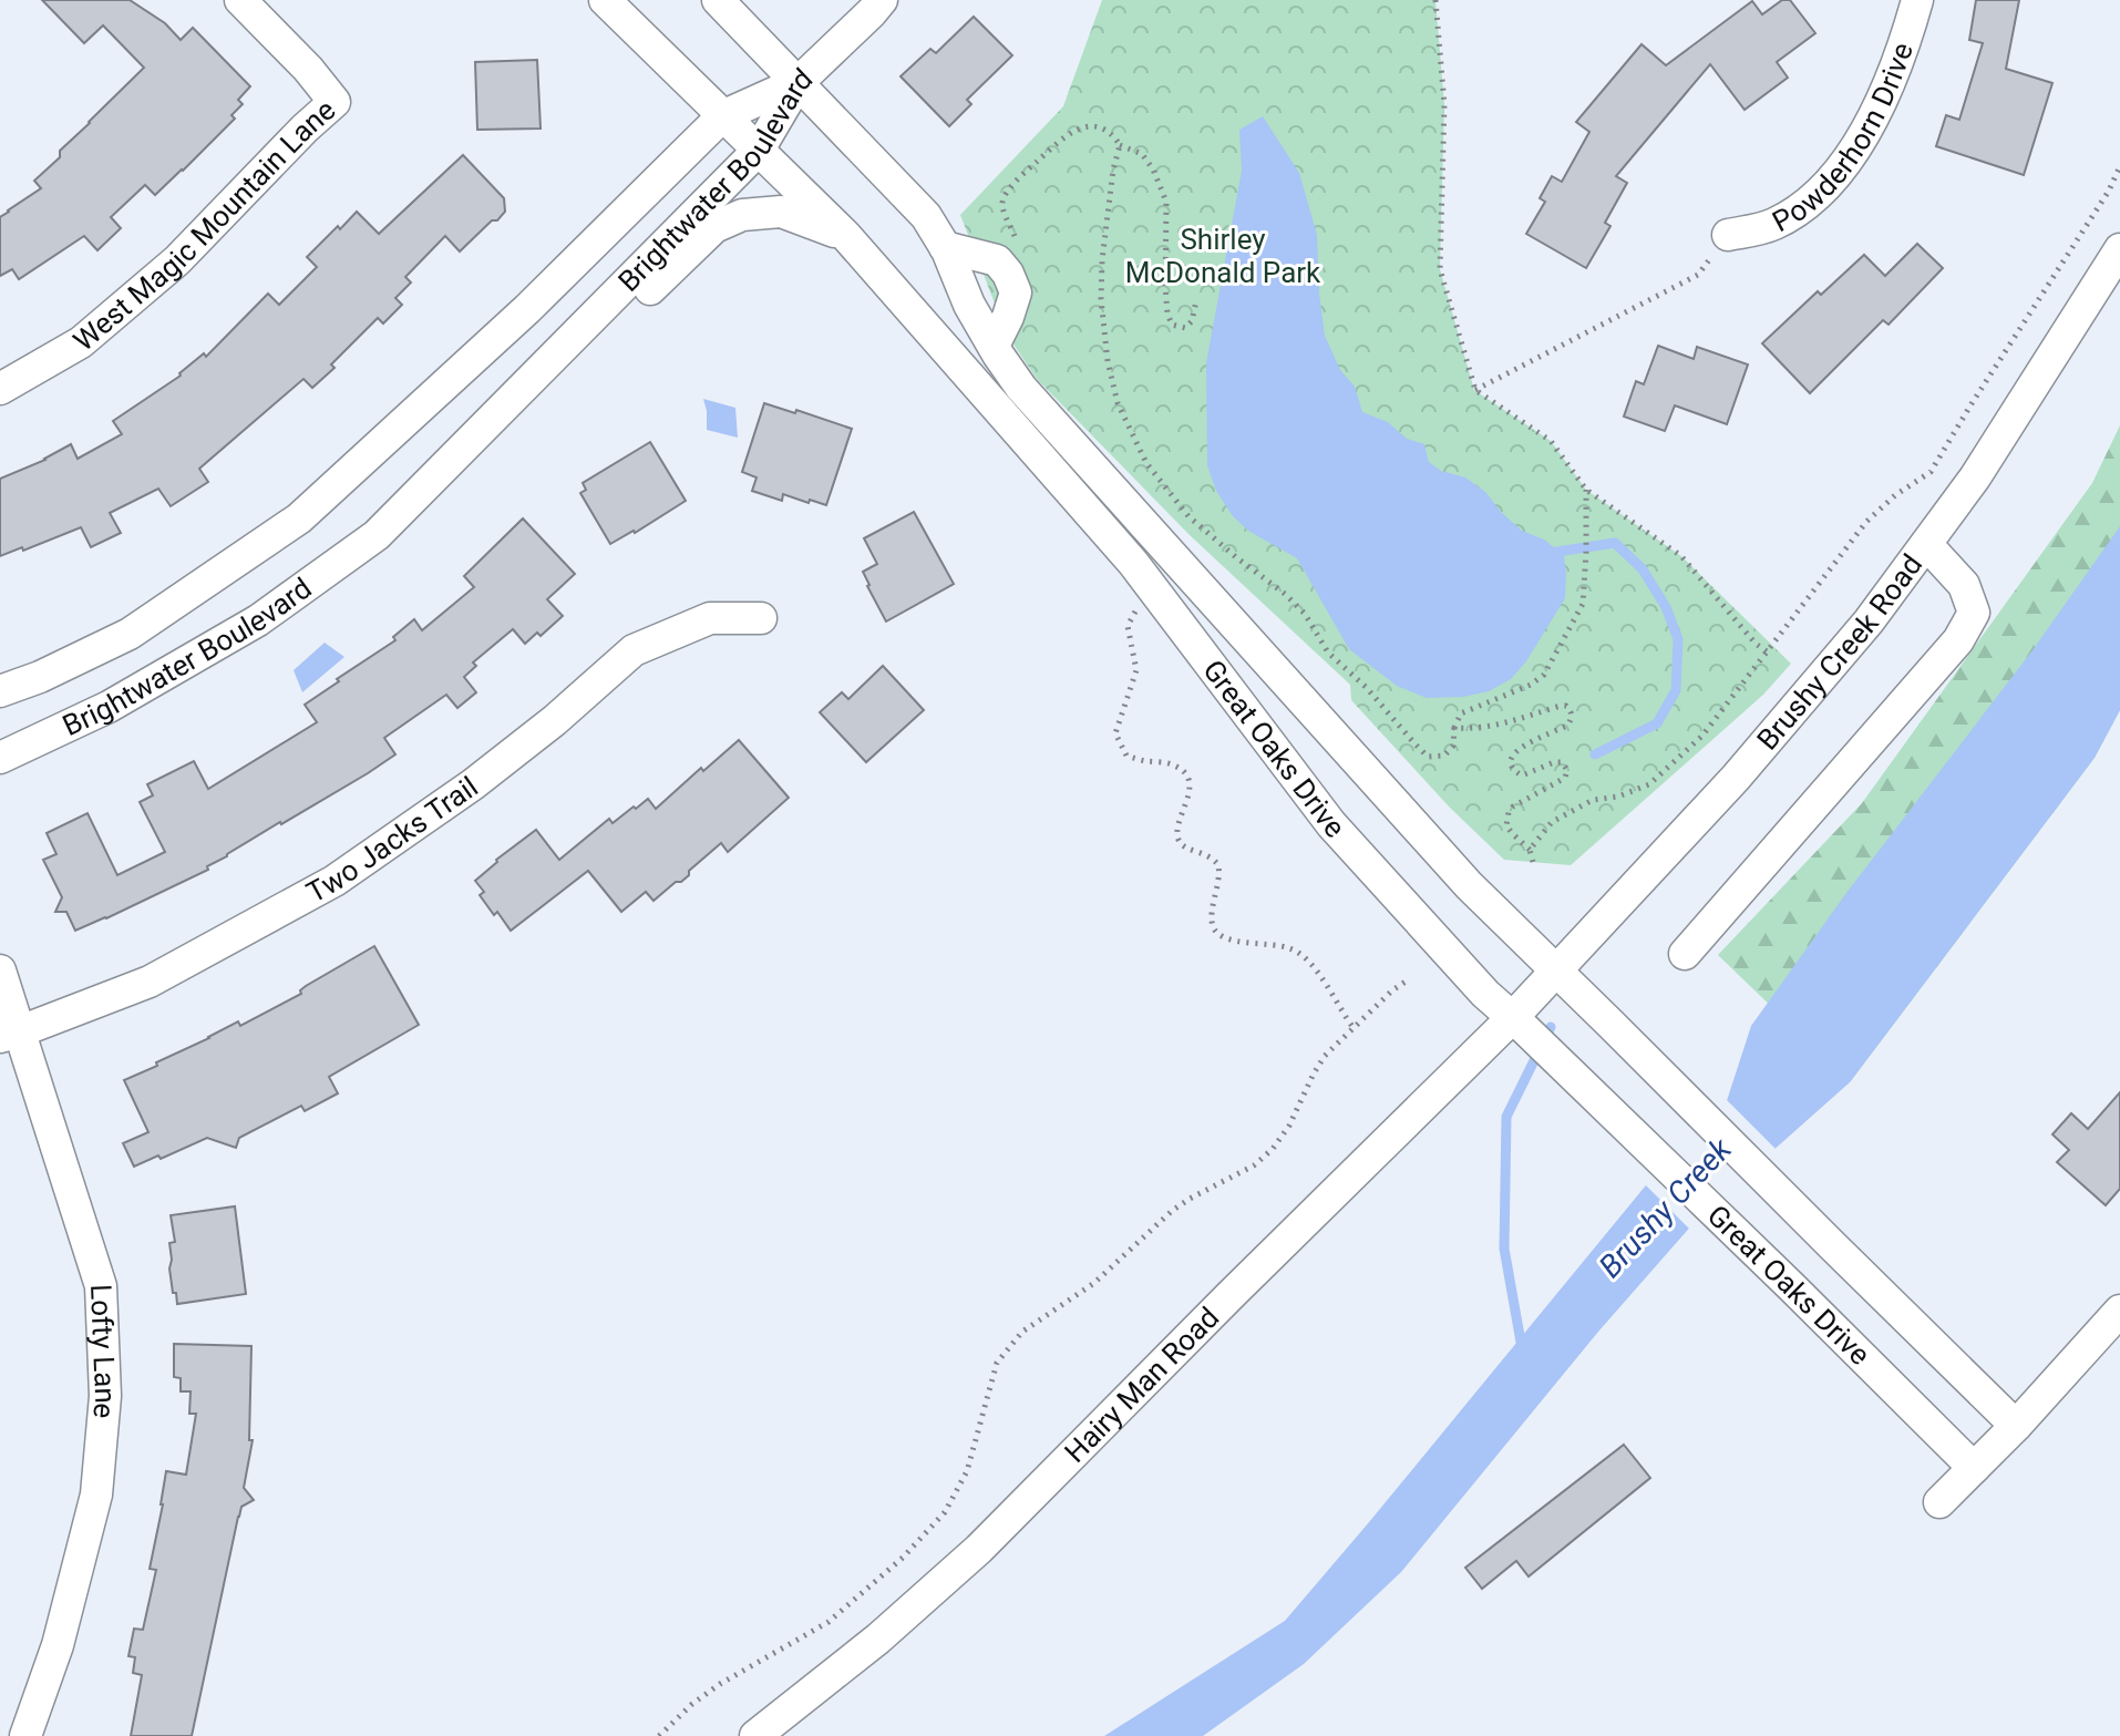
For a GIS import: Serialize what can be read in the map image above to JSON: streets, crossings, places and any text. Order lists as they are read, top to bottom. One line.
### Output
{"streets":{"street":["Powderhorn Drive","Brightwater Boulevard","West Magic Mountain Lane","Brushy Creek Road","Great Oaks Drive","Two Jacks Trail","Lofty Lane","Hairy Man Road"]},"crossings":[["Brightwater Boulevard","Great Oaks Drive"],["Brushy Creek Road","Great Oaks Drive"],["Brushy Creek Road","Hairy Man Road"],["Great Oaks Drive","Hairy Man Road"],["Two Jacks Trail","Lofty Lane"]],"water":["Brushy Creek"],"parks":["Shirley McDonald Park"]}
